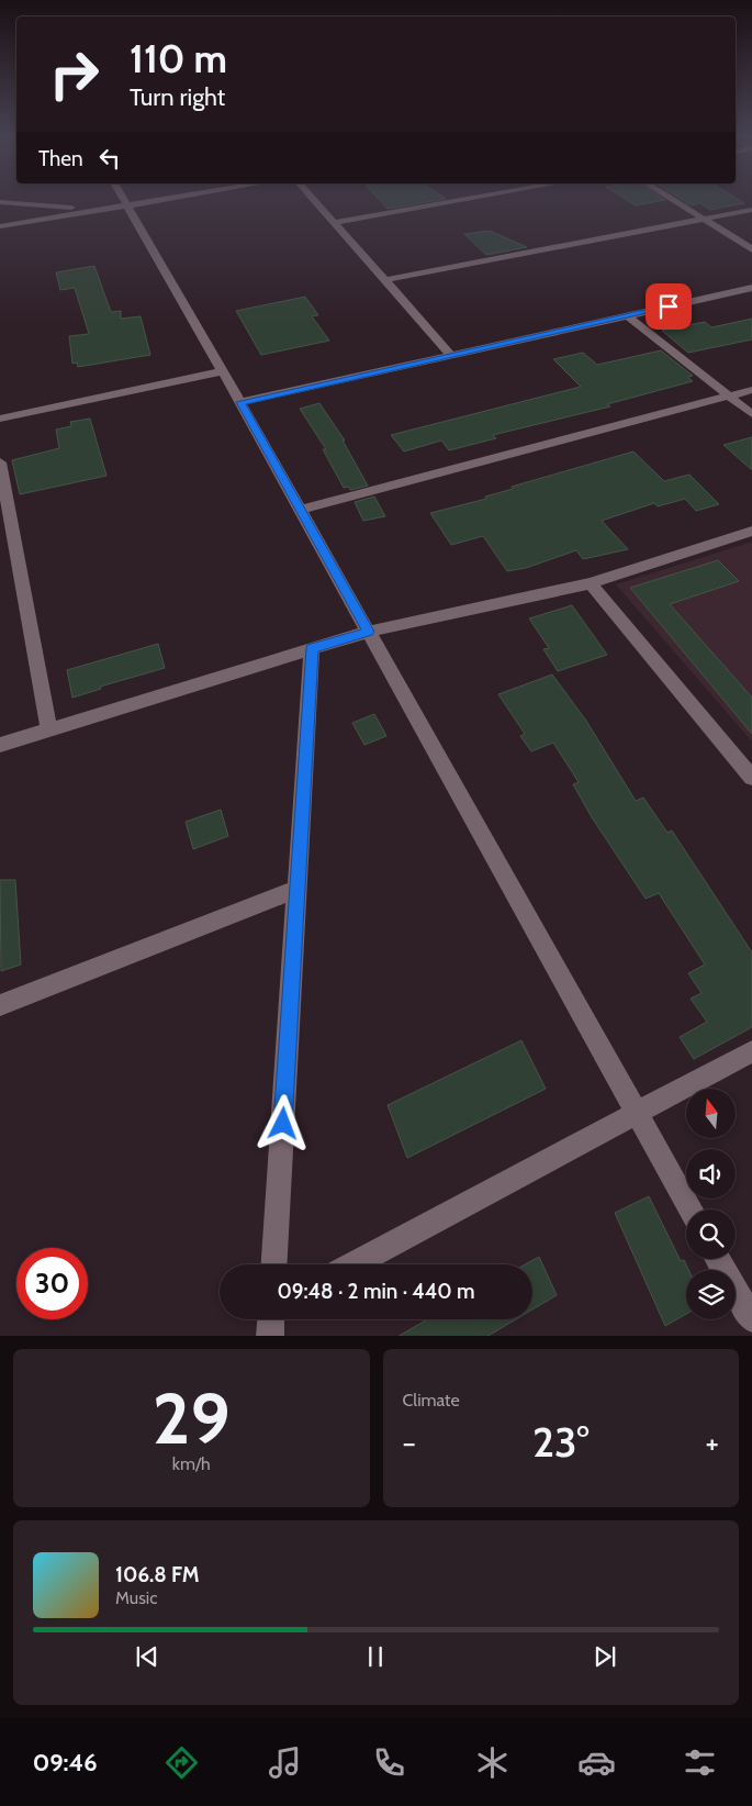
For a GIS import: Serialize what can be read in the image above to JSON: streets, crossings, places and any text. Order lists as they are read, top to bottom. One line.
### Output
{"north":"top","page":{"turn":["110 m","Turn right"],"then":"Then","limit":"30","trip":"09:48 · 2 min · 440 m","tile":[["29","km/h"],"Climate"],"heat":["−","23°","+"],"song":["106.8 FM","Music"],"tabs":"09:46"}}
